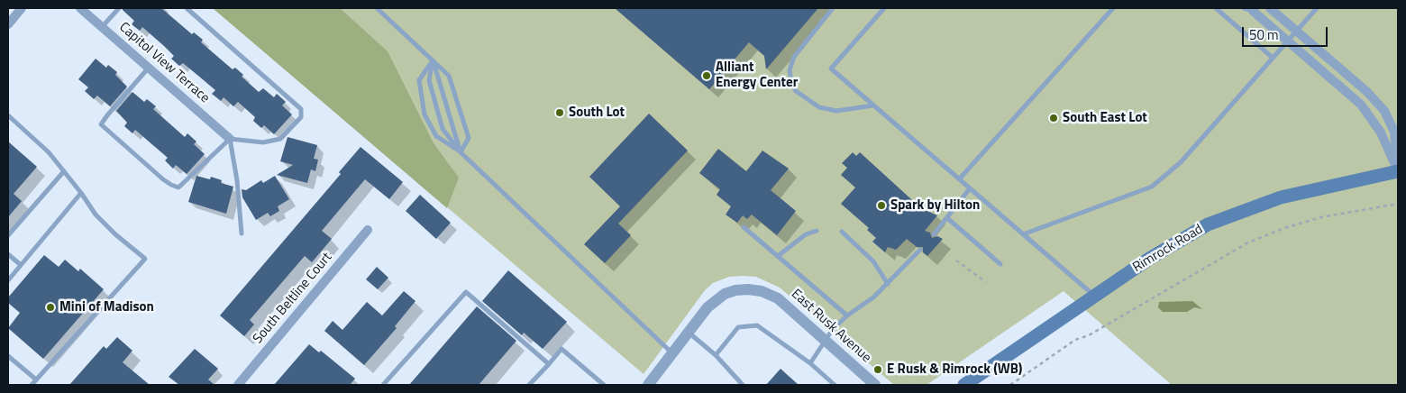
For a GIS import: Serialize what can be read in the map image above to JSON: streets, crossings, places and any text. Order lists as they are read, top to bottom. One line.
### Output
{"streets":{"main road":["Rimrock Road"],"street":["Capitol View Terrace","South Beltline Court","East Rusk Avenue"]},"places":["Alliant Energy Center","South Lot","South East Lot","Spark by Hilton","Mini of Madison","E Rusk & Rimrock (WB)"],"scale_bar":"50 m"}
